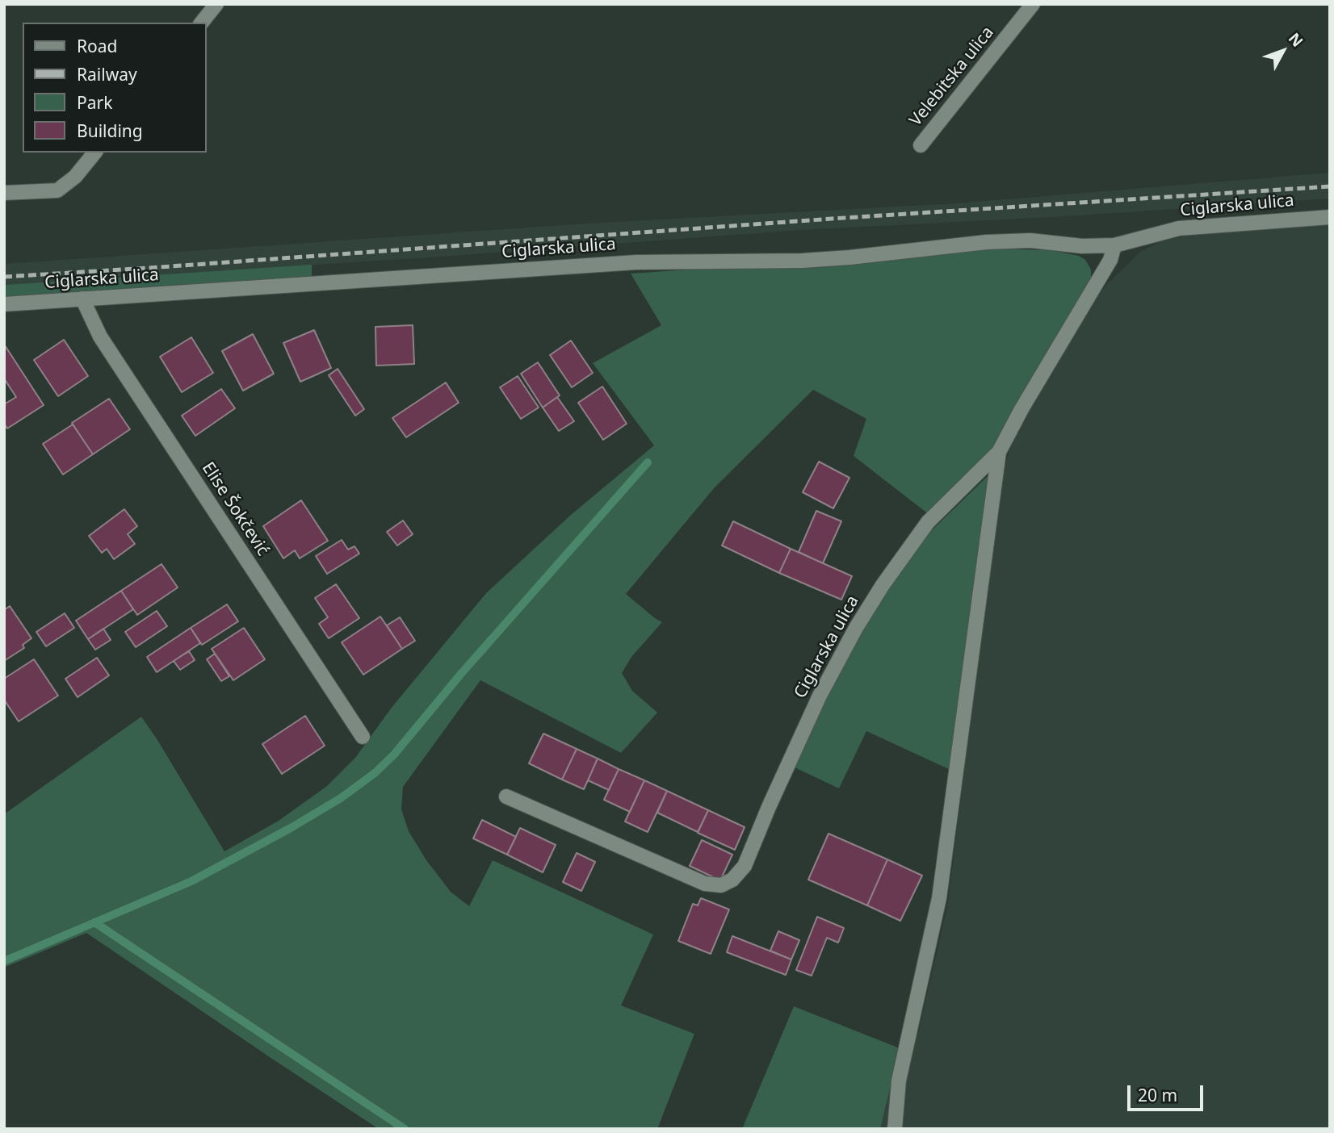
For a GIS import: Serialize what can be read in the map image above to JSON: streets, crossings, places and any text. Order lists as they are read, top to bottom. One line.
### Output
{"streets":{"street":["Velebitska ulica","Ciglarska ulica","Elise Šokčević"]},"crossings":[["Ciglarska ulica","Elise Šokčević"]],"legend":["Road","Railway","Park","Building"],"scale_bar":"20 m","north":"top right"}
